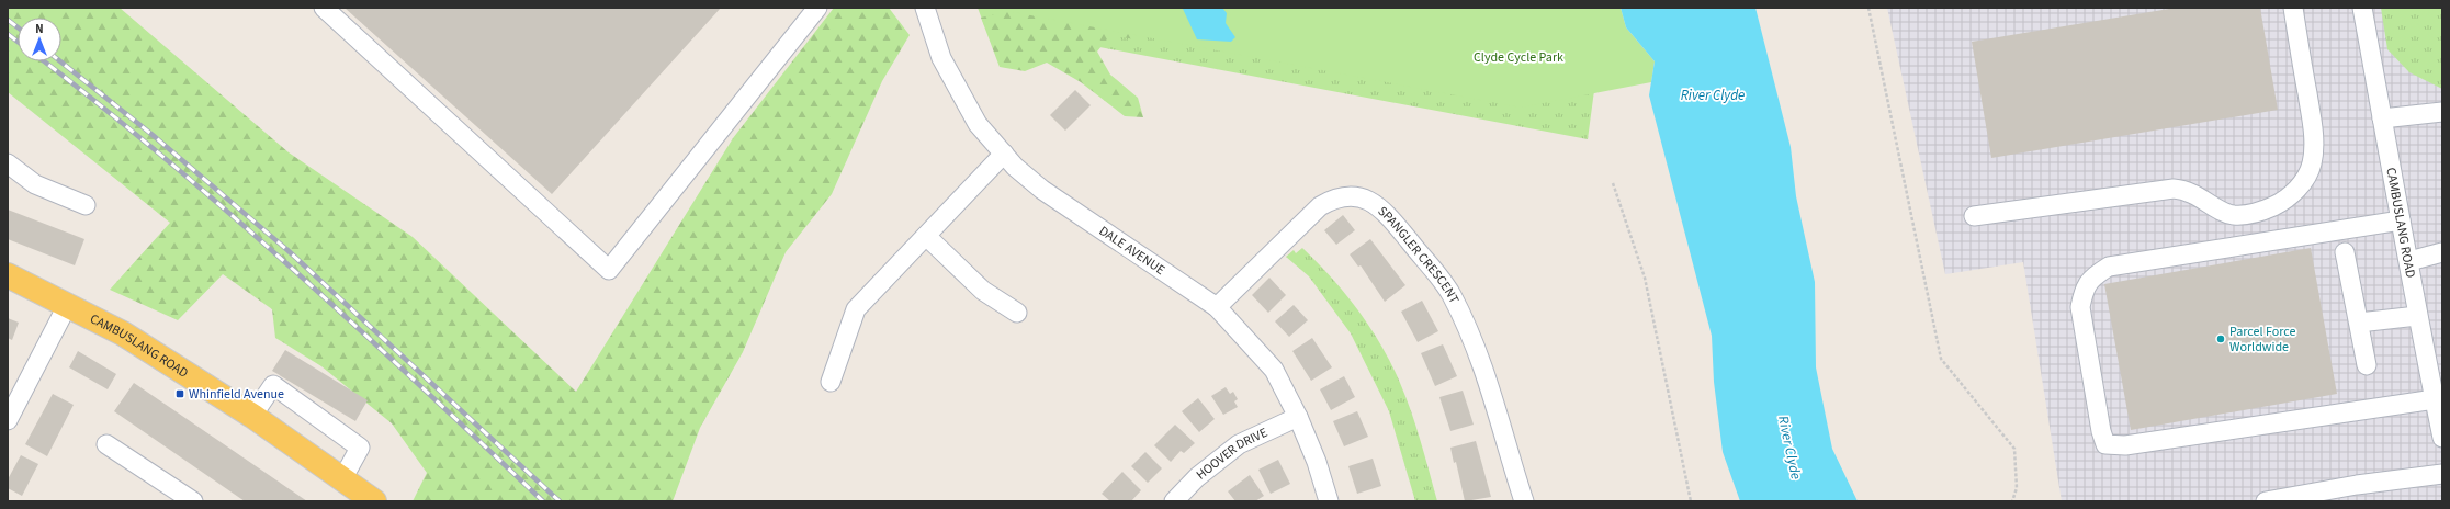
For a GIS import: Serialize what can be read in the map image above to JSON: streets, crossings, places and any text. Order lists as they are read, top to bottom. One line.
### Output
{"streets":{"main road":["CAMBUSLANG ROAD"],"street":["DALE AVENUE","SPANGLER CRESCENT","HOOVER DRIVE"]},"crossings":[["DALE AVENUE","SPANGLER CRESCENT"],["DALE AVENUE","HOOVER DRIVE"]],"water":["River Clyde"],"parks":["Clyde Cycle Park"],"places":{"other":["Parcel Force Worldwide"],"transit":["Whinfield Avenue"]},"north":"top"}
